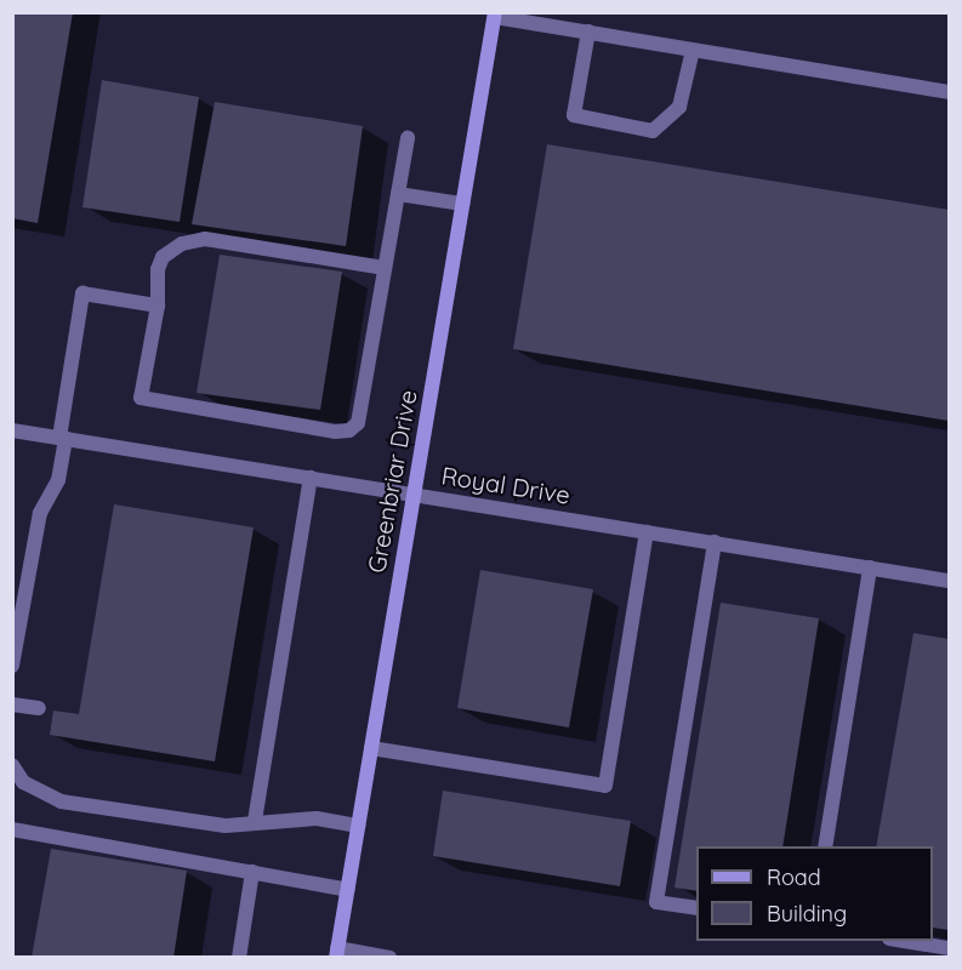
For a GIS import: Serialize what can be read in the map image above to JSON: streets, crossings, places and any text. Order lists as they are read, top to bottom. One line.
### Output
{"streets":{"street":["Greenbriar Drive","Royal Drive"]},"crossings":[["Greenbriar Drive","Royal Drive"]],"legend":["Road","Building"]}
